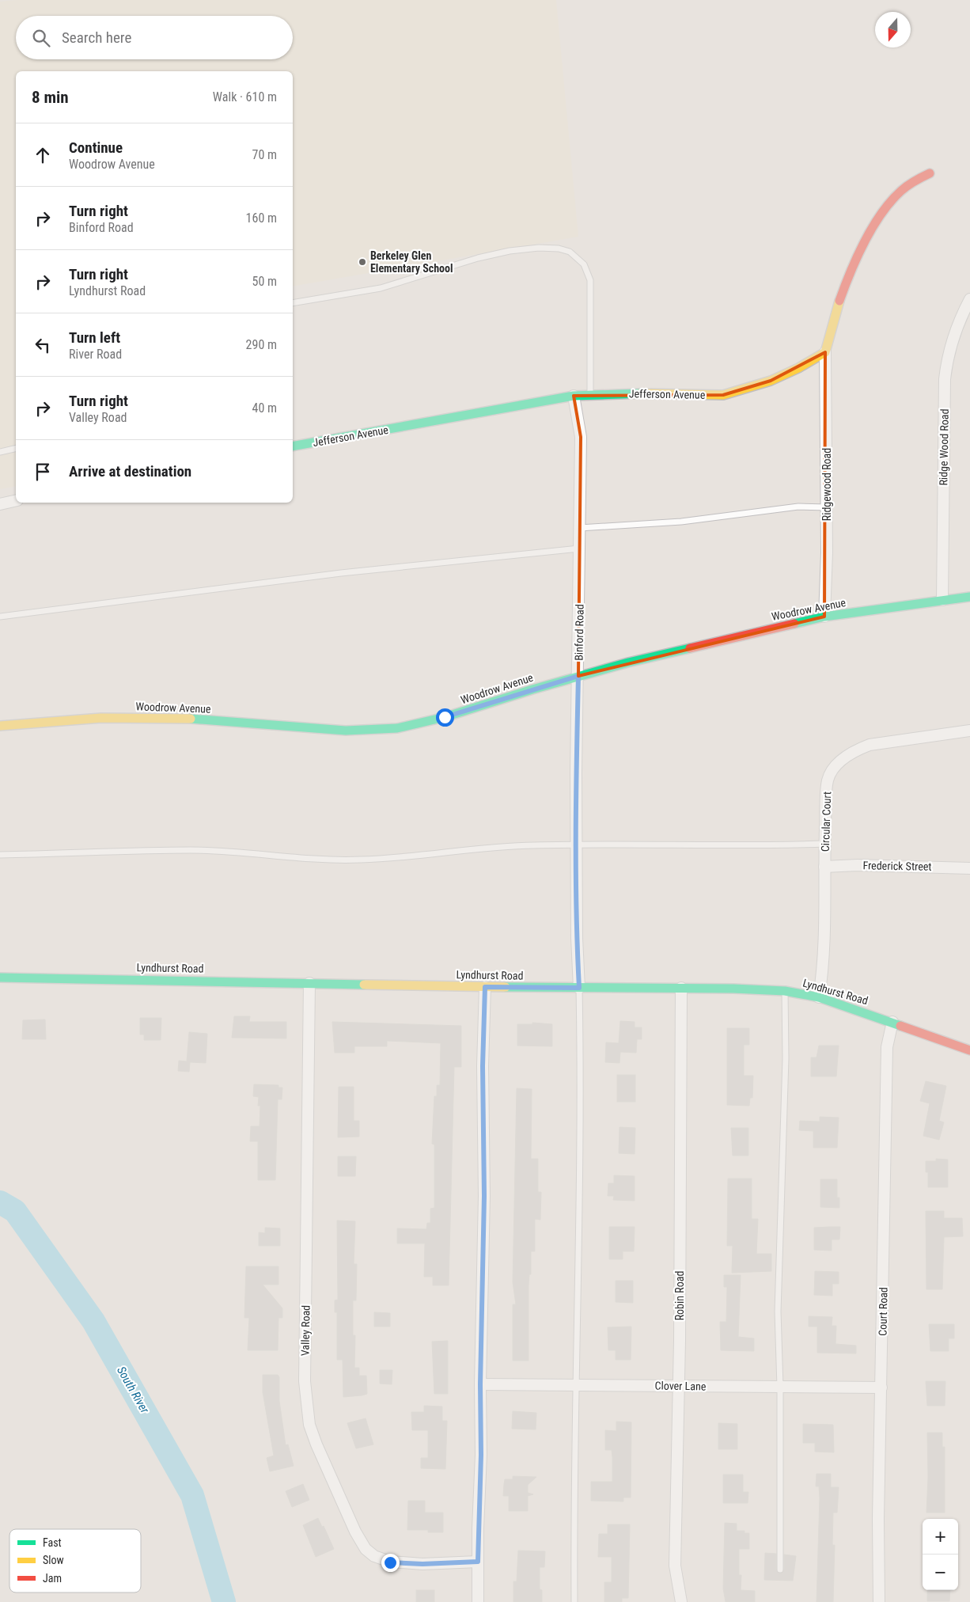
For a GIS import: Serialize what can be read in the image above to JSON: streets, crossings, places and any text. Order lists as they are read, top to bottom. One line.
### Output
{"streets":{"street":["Jefferson Avenue","Ridge Wood Road","Ridgewood Road","Woodrow Avenue","Binford Road","Circular Court","Frederick Street","Lyndhurst Road","Robin Road","Court Road","Valley Road","Clover Lane"]},"crossings":[["Jefferson Avenue","Ridgewood Road"],["Jefferson Avenue","Binford Road"],["Ridge Wood Road","Woodrow Avenue"],["Ridgewood Road","Woodrow Avenue"],["Woodrow Avenue","Binford Road"],["Binford Road","Lyndhurst Road"],["Circular Court","Frederick Street"],["Circular Court","Lyndhurst Road"],["Lyndhurst Road","Robin Road"],["Lyndhurst Road","Court Road"],["Lyndhurst Road","Valley Road"],["Robin Road","Clover Lane"],["Court Road","Clover Lane"]],"water":["South River"],"places":["Berkeley Glen Elementary School"],"legend":["Fast","Slow","Jam"],"north":"bottom","page":{"search":"Search here","heading":["8 min","Walk · 610 m"],"list":[["Continue","Woodrow Avenue","70 m"],["Turn right","Binford Road","160 m"],["Turn right","Lyndhurst Road","50 m"],["Turn left","River Road","290 m"],["Turn right","Valley Road","40 m"],"Arrive at destination"],"map_buttons":["+","−"]}}
